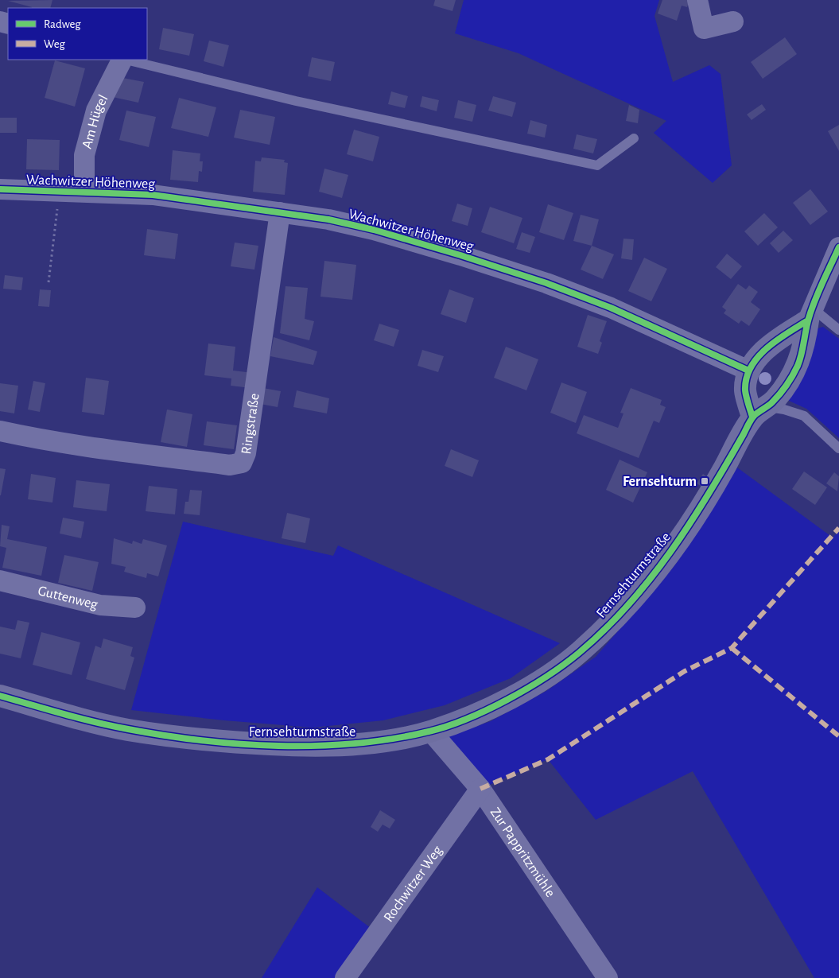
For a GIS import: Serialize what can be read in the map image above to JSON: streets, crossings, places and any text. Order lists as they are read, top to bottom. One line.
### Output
{"streets":{"street":["Am Hügel","Wachwitzer Höhenweg","Ringstraße","Fernsehturmstraße","Guttenweg","Zur Pappritzmühle","Rochwitzer Weg"]},"crossings":[["Am Hügel","Wachwitzer Höhenweg"],["Wachwitzer Höhenweg","Ringstraße"],["Fernsehturmstraße","Zur Pappritzmühle"],["Zur Pappritzmühle","Rochwitzer Weg"]],"places":{"transit":["Fernsehturm"]},"legend":["Radweg","Weg"]}
